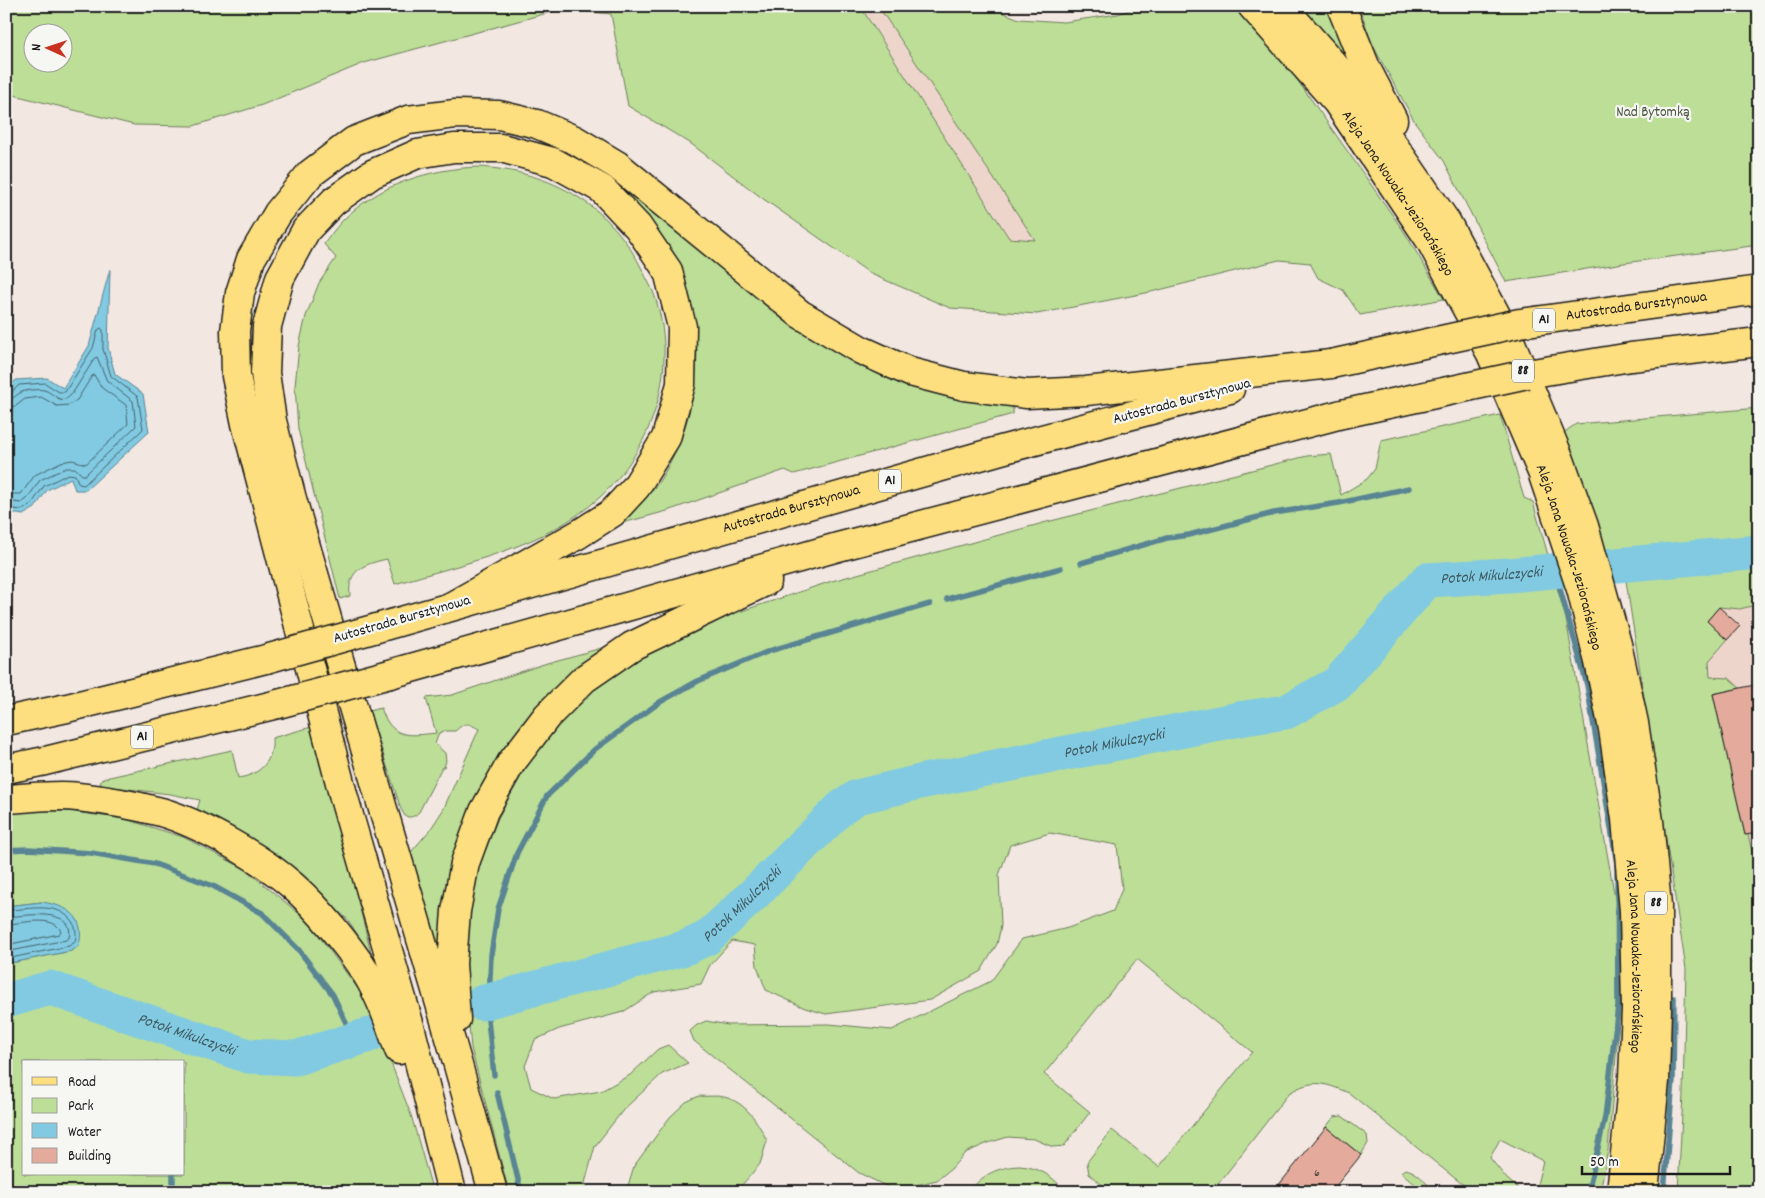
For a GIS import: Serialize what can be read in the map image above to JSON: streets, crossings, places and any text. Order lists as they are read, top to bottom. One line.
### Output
{"streets":{"main road":["Aleja Jana Nowaka-Jeziorańskiego","Autostrada Bursztynowa","A1","88"]},"water":["Potok Mikulczycki"],"parks":["Nad Bytomką"],"house_numbers":["6"],"legend":["Road","Park","Water","Building"],"scale_bar":"50 m","north":"left"}
